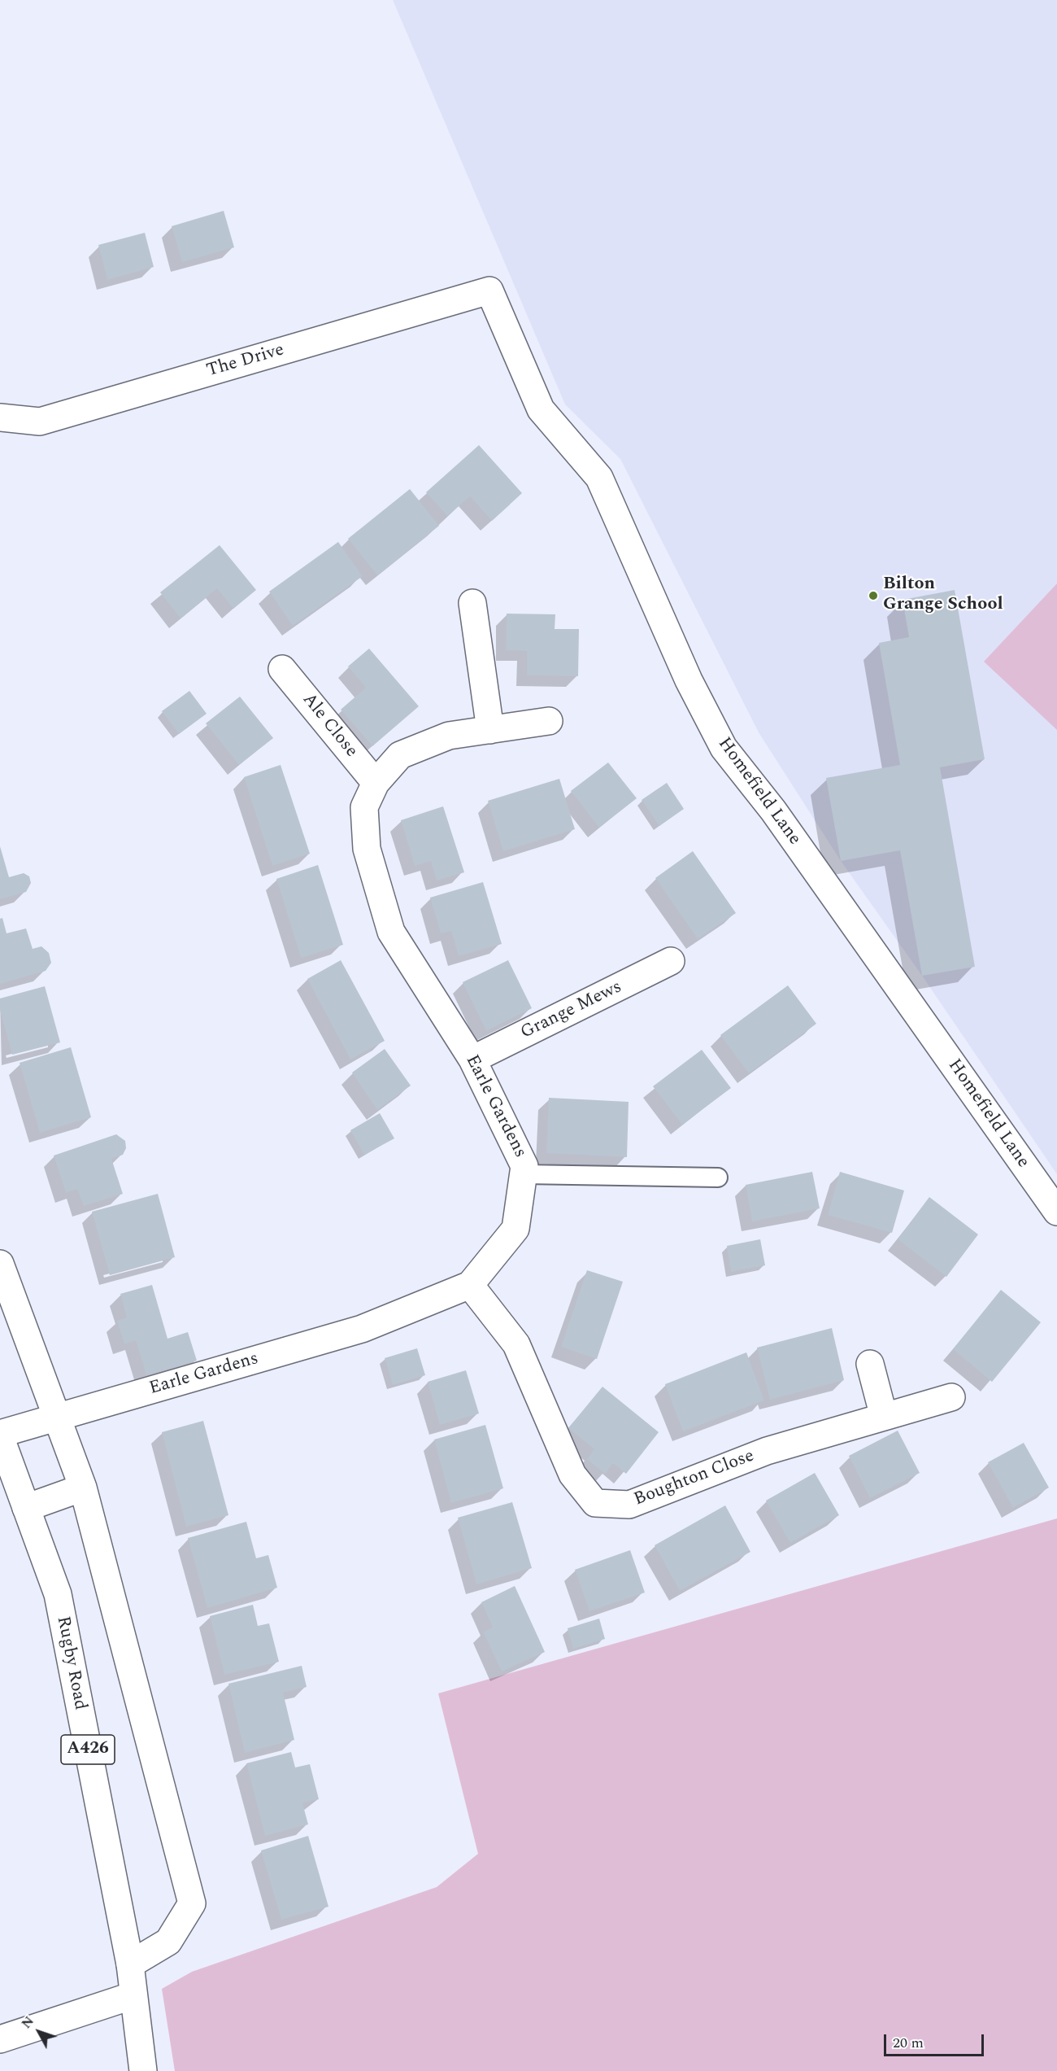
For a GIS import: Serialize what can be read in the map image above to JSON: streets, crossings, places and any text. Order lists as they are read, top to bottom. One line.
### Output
{"streets":{"street":["The Drive","Ale Close","Homefield Lane","Grange Mews","Earle Gardens","Boughton Close","Rugby Road","A426"]},"crossings":[["The Drive","Homefield Lane"],["Ale Close","Earle Gardens"],["Grange Mews","Earle Gardens"],["Earle Gardens","Boughton Close"],["Earle Gardens","Rugby Road"]],"places":["Bilton Grange School"],"scale_bar":"20 m","north":"top left"}
